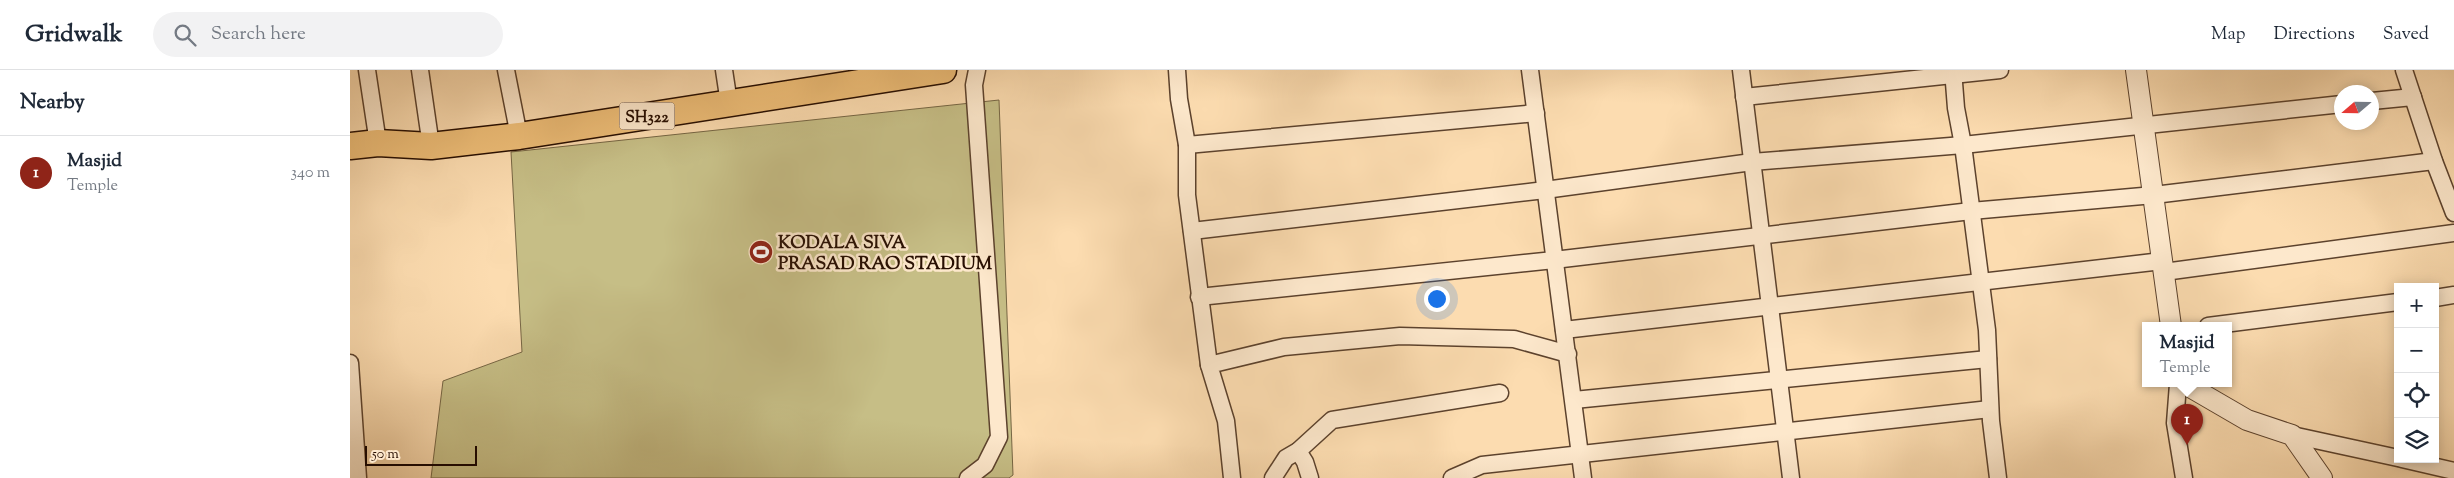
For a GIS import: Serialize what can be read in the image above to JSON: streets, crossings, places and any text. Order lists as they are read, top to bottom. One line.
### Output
{"streets":{"main road":["SH322"]},"places":{"sports":["KODALA SIVA PRASAD RAO STADIUM"]},"scale_bar":"50 m","north":"left","page":{"header":"Gridwalk","search":"Search here","nav":["Map","Directions","Saved"],"heading":"Nearby","list":[{"mark":"1","name":"Masjid","note":"Temple","value":"340 m"}],"map_buttons":["+","−"],"popup":["Masjid","Temple"],"pins":"1","scale":"50 m"}}
